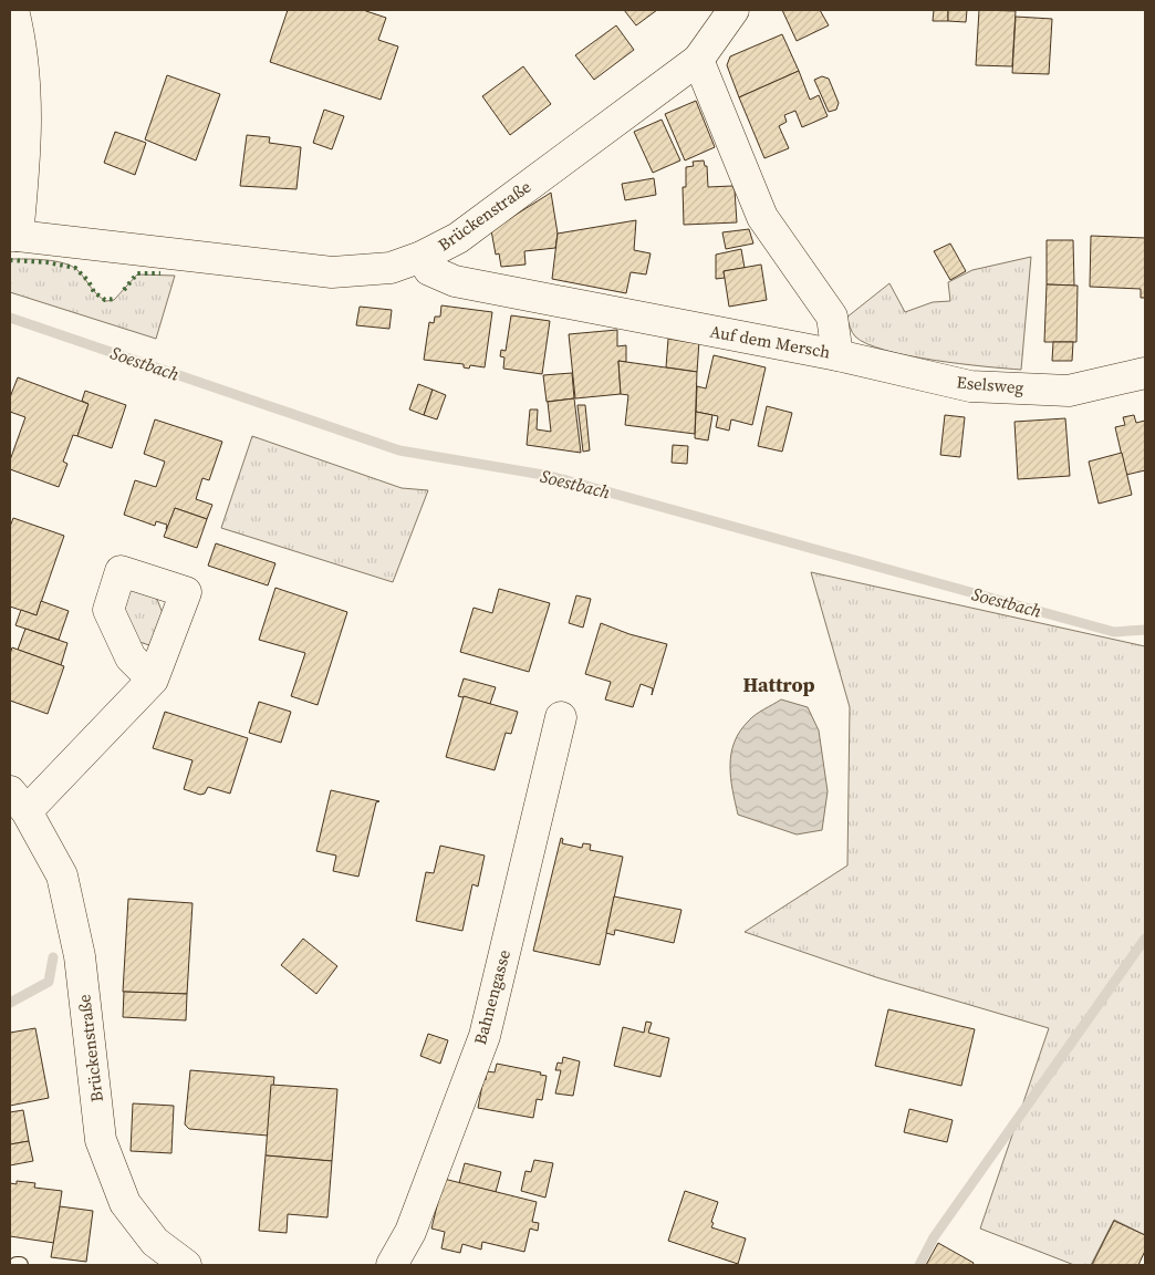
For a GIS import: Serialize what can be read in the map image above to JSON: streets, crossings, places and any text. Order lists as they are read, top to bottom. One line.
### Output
{"streets":{"street":["Brückenstraße","Auf dem Mersch","Eselsweg","Bahnengasse"]},"crossings":[["Brückenstraße","Auf dem Mersch"],["Auf dem Mersch","Eselsweg"]],"districts":["Hattrop"],"water":["Soestbach"]}
